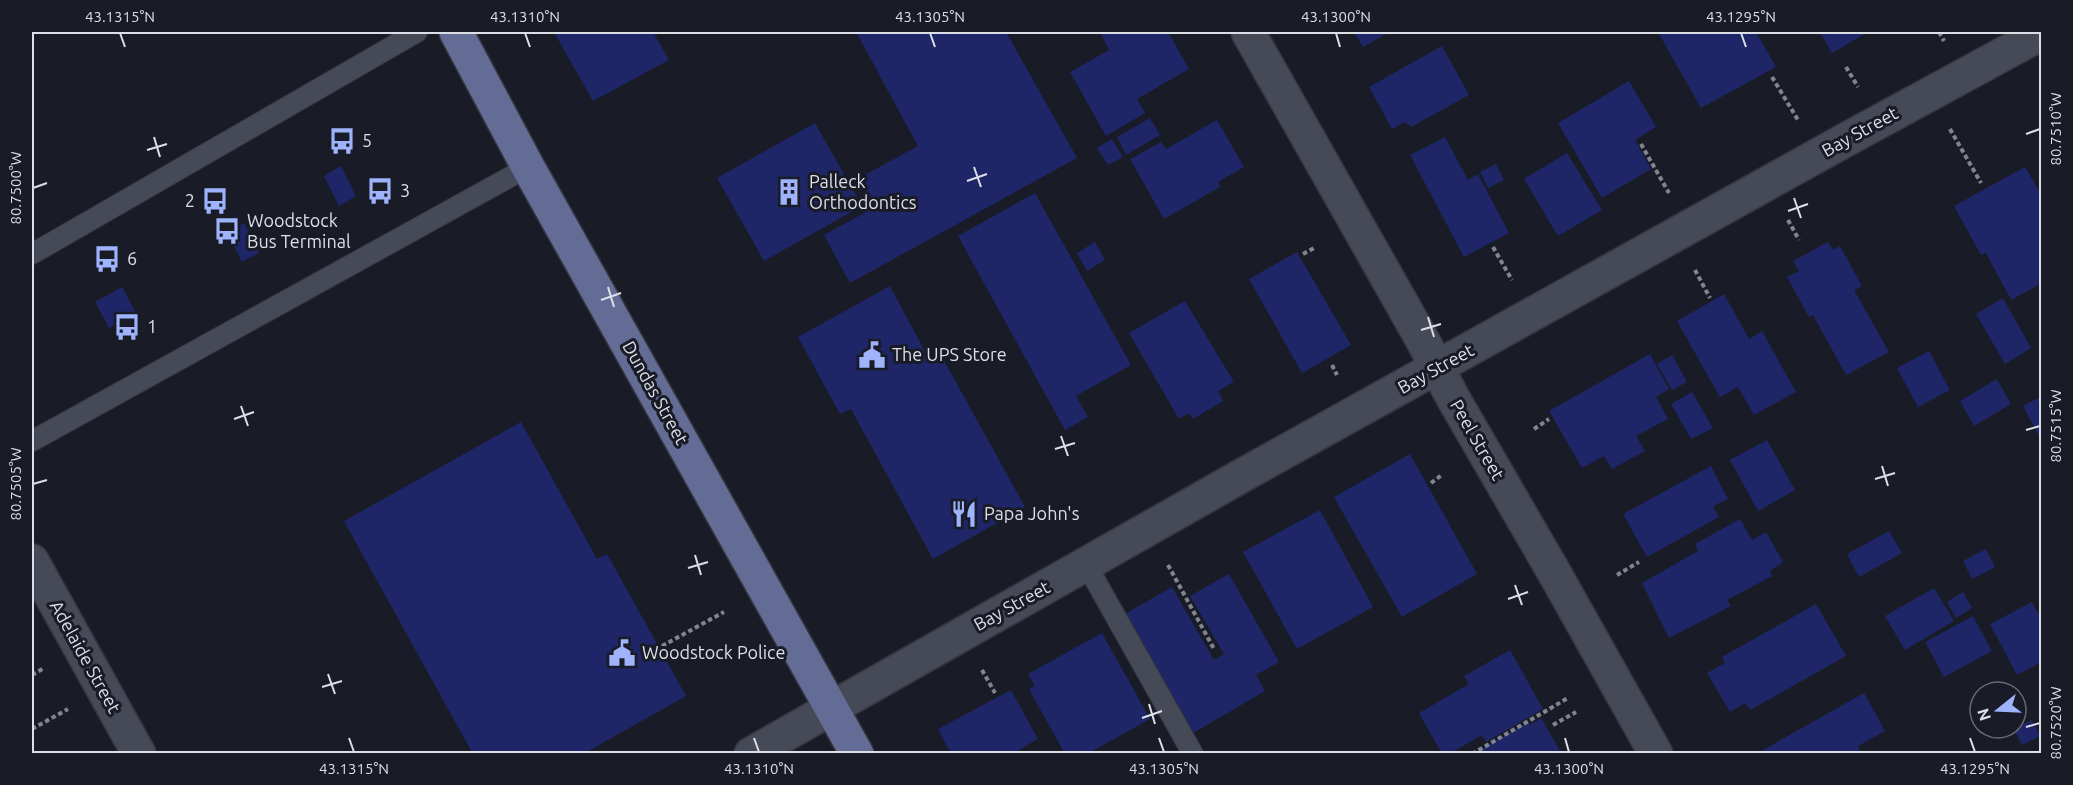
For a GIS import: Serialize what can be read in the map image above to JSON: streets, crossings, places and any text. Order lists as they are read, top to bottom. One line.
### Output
{"streets":{"main road":["Dundas Street"],"street":["Bay Street","Peel Street","Adelaide Street"]},"crossings":[["Bay Street","Dundas Street"],["Bay Street","Peel Street"]],"places":{"bus stop":["5","3","2","Woodstock Bus Terminal","6","1"],"building":["Palleck Orthodontics"],"public building":["The UPS Store","Woodstock Police"],"restaurant":["Papa John's"]},"north":"left","coordinates":["43.1315°N","43.1310°N","43.1305°N","43.1300°N","43.1295°N","80.7510°W","80.7500°W","80.7515°W","80.7505°W","80.7520°W"]}
